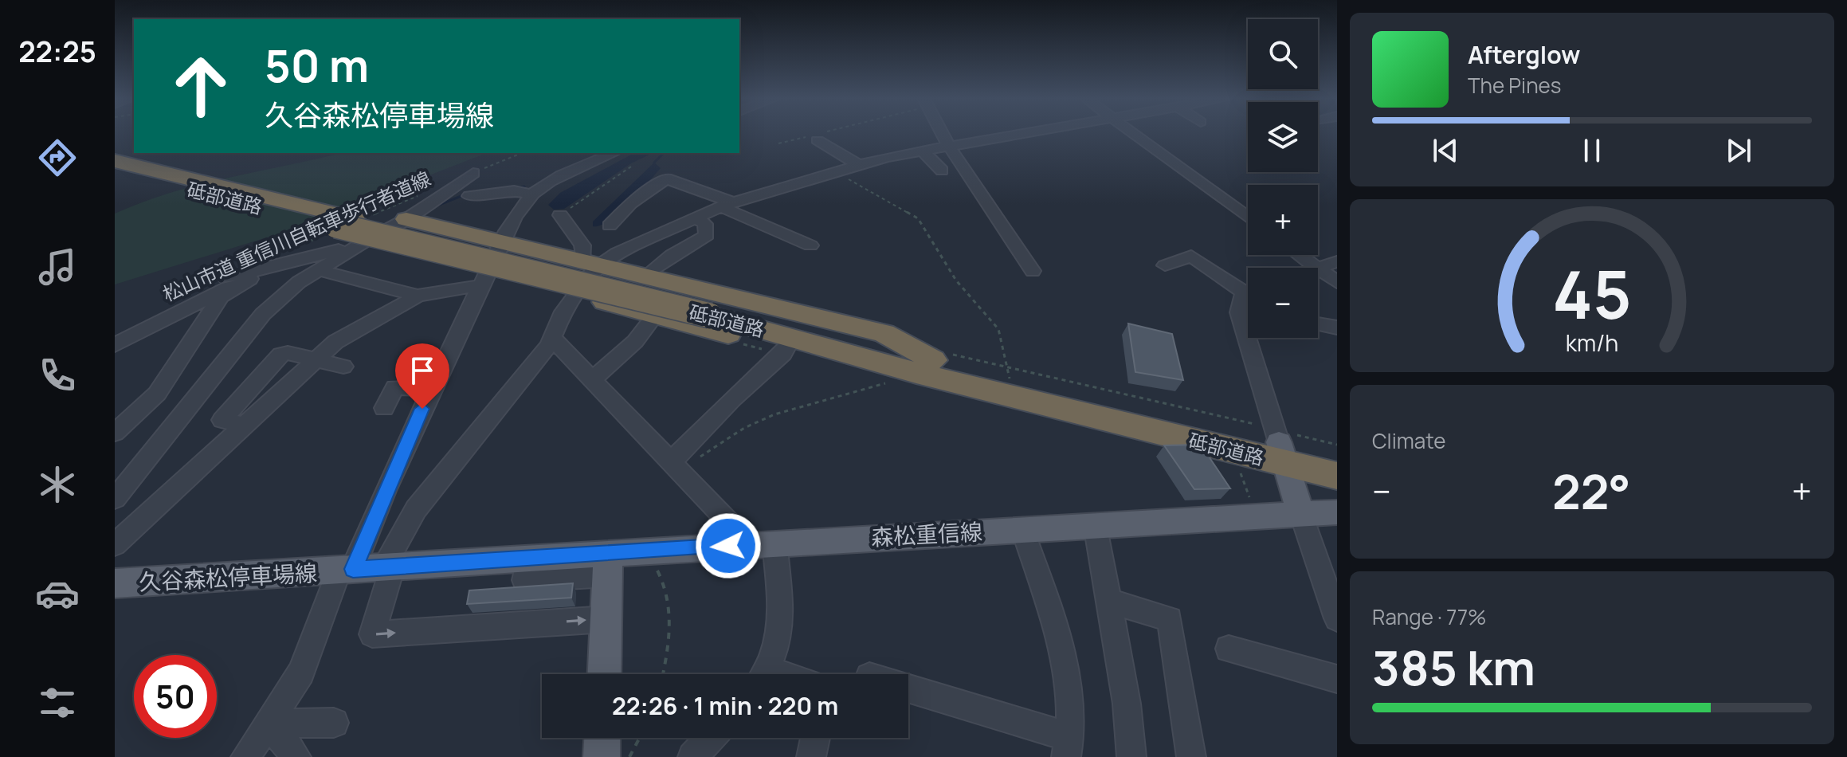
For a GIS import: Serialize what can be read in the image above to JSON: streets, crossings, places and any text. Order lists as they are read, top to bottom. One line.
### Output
{"streets":{"highway":["砥部道路"],"main road":["森松重信線","久谷森松停車場線"],"path":["松山市道 重信川自転車歩行者道線"]},"crossings":[["森松重信線","久谷森松停車場線"]],"page":{"tabs":"22:25","map_buttons":["+","−"],"turn":["50 m","久谷森松停車場線"],"song":["Afterglow","The Pines"],"tile":["Climate",["Range · 77%","385 km"]],"heat":["−","22°","+"],"limit":"50","trip":"22:26 · 1 min · 220 m","gauge":["45","km/h"]}}
